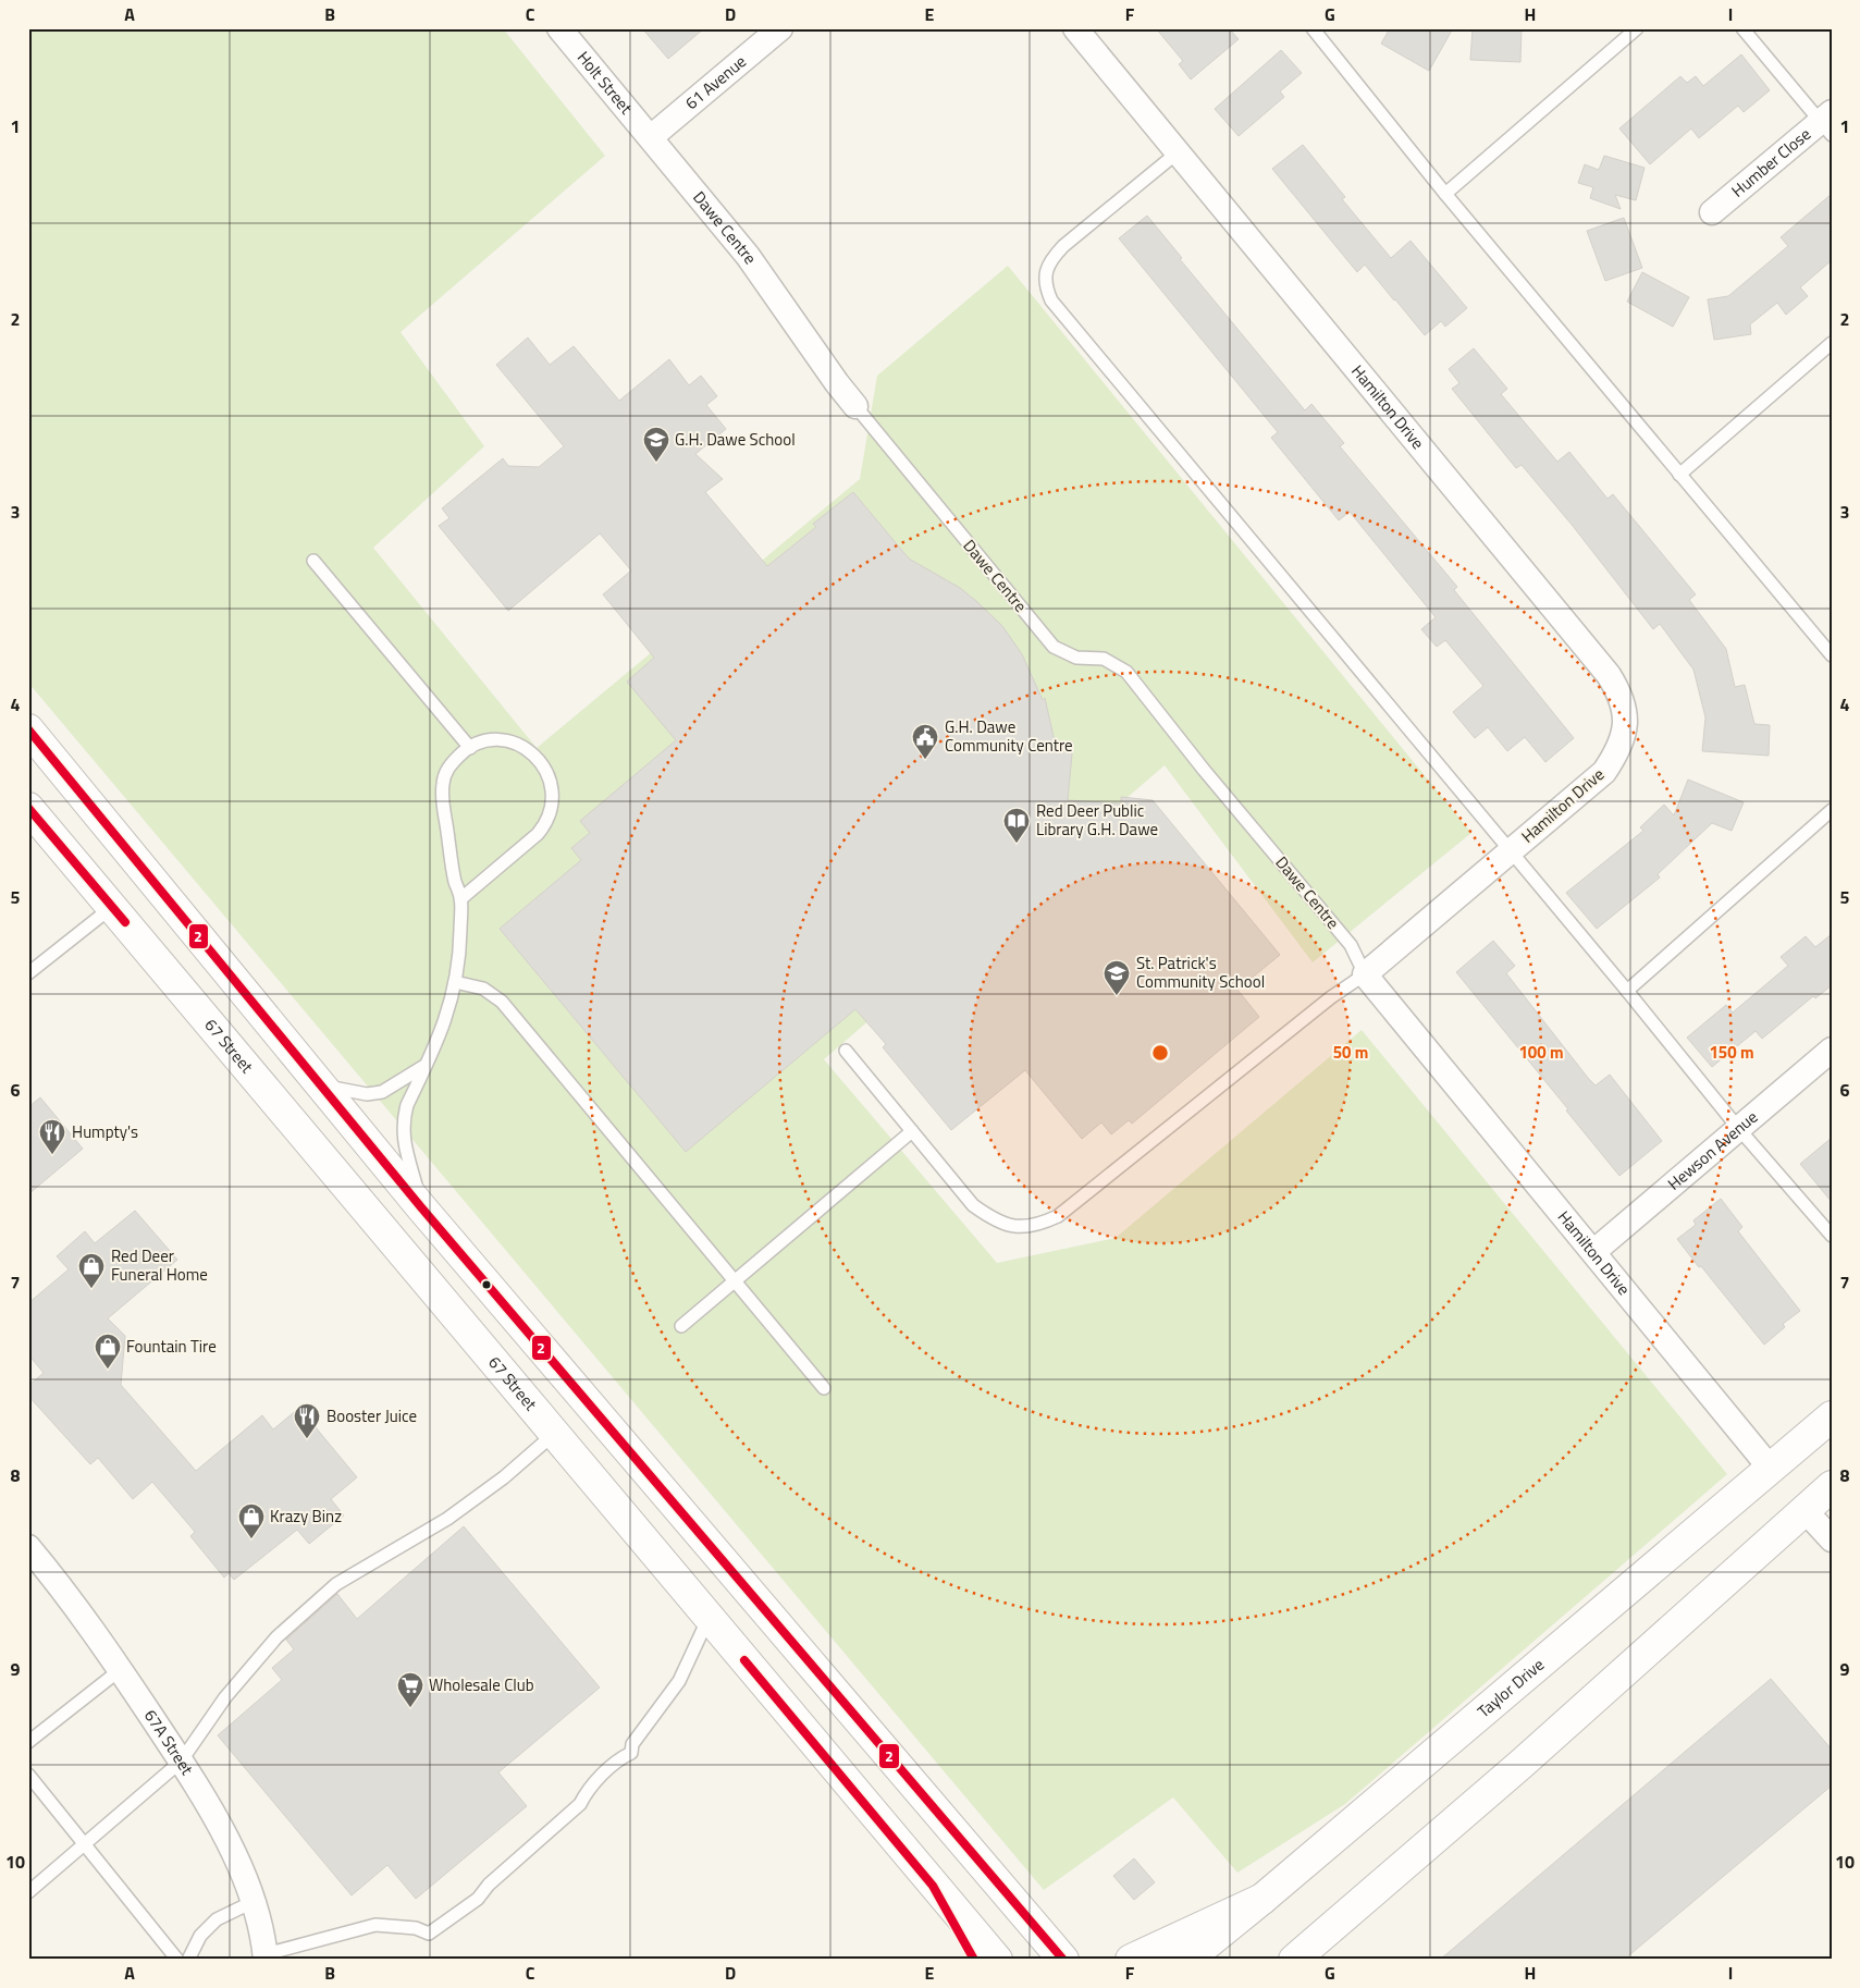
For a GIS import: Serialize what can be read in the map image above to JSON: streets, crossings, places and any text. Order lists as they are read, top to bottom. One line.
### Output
{"streets":{"main road":["67 Street","Taylor Drive"],"street":["Holt Street","61 Avenue","Humber Close","Dawe Centre","Hamilton Drive","Hewson Avenue","67A Street"]},"crossings":[["Holt Street","61 Avenue"],["Holt Street","Dawe Centre"],["61 Avenue","Dawe Centre"],["Dawe Centre","Hamilton Drive"],["Hamilton Drive","Hewson Avenue"],["Hamilton Drive","Taylor Drive"]],"places":{"school or university":["G.H. Dawe School","St. Patrick's Community School"],"public building":["G.H. Dawe Community Centre"],"library":["Red Deer Public Library G.H. Dawe"],"restaurant":["Humpty's","Booster Juice"],"shop":["Red Deer Funeral Home","Fountain Tire","Krazy Binz"],"supermarket":["Wholesale Club"]},"lines":["transit line 2"],"grid":{"columns":["A","B","C","D","E","F","G","H","I"],"rows":["1","2","3","4","5","6","7","8","9","10"]},"rings":["50 m","100 m","150 m"]}
